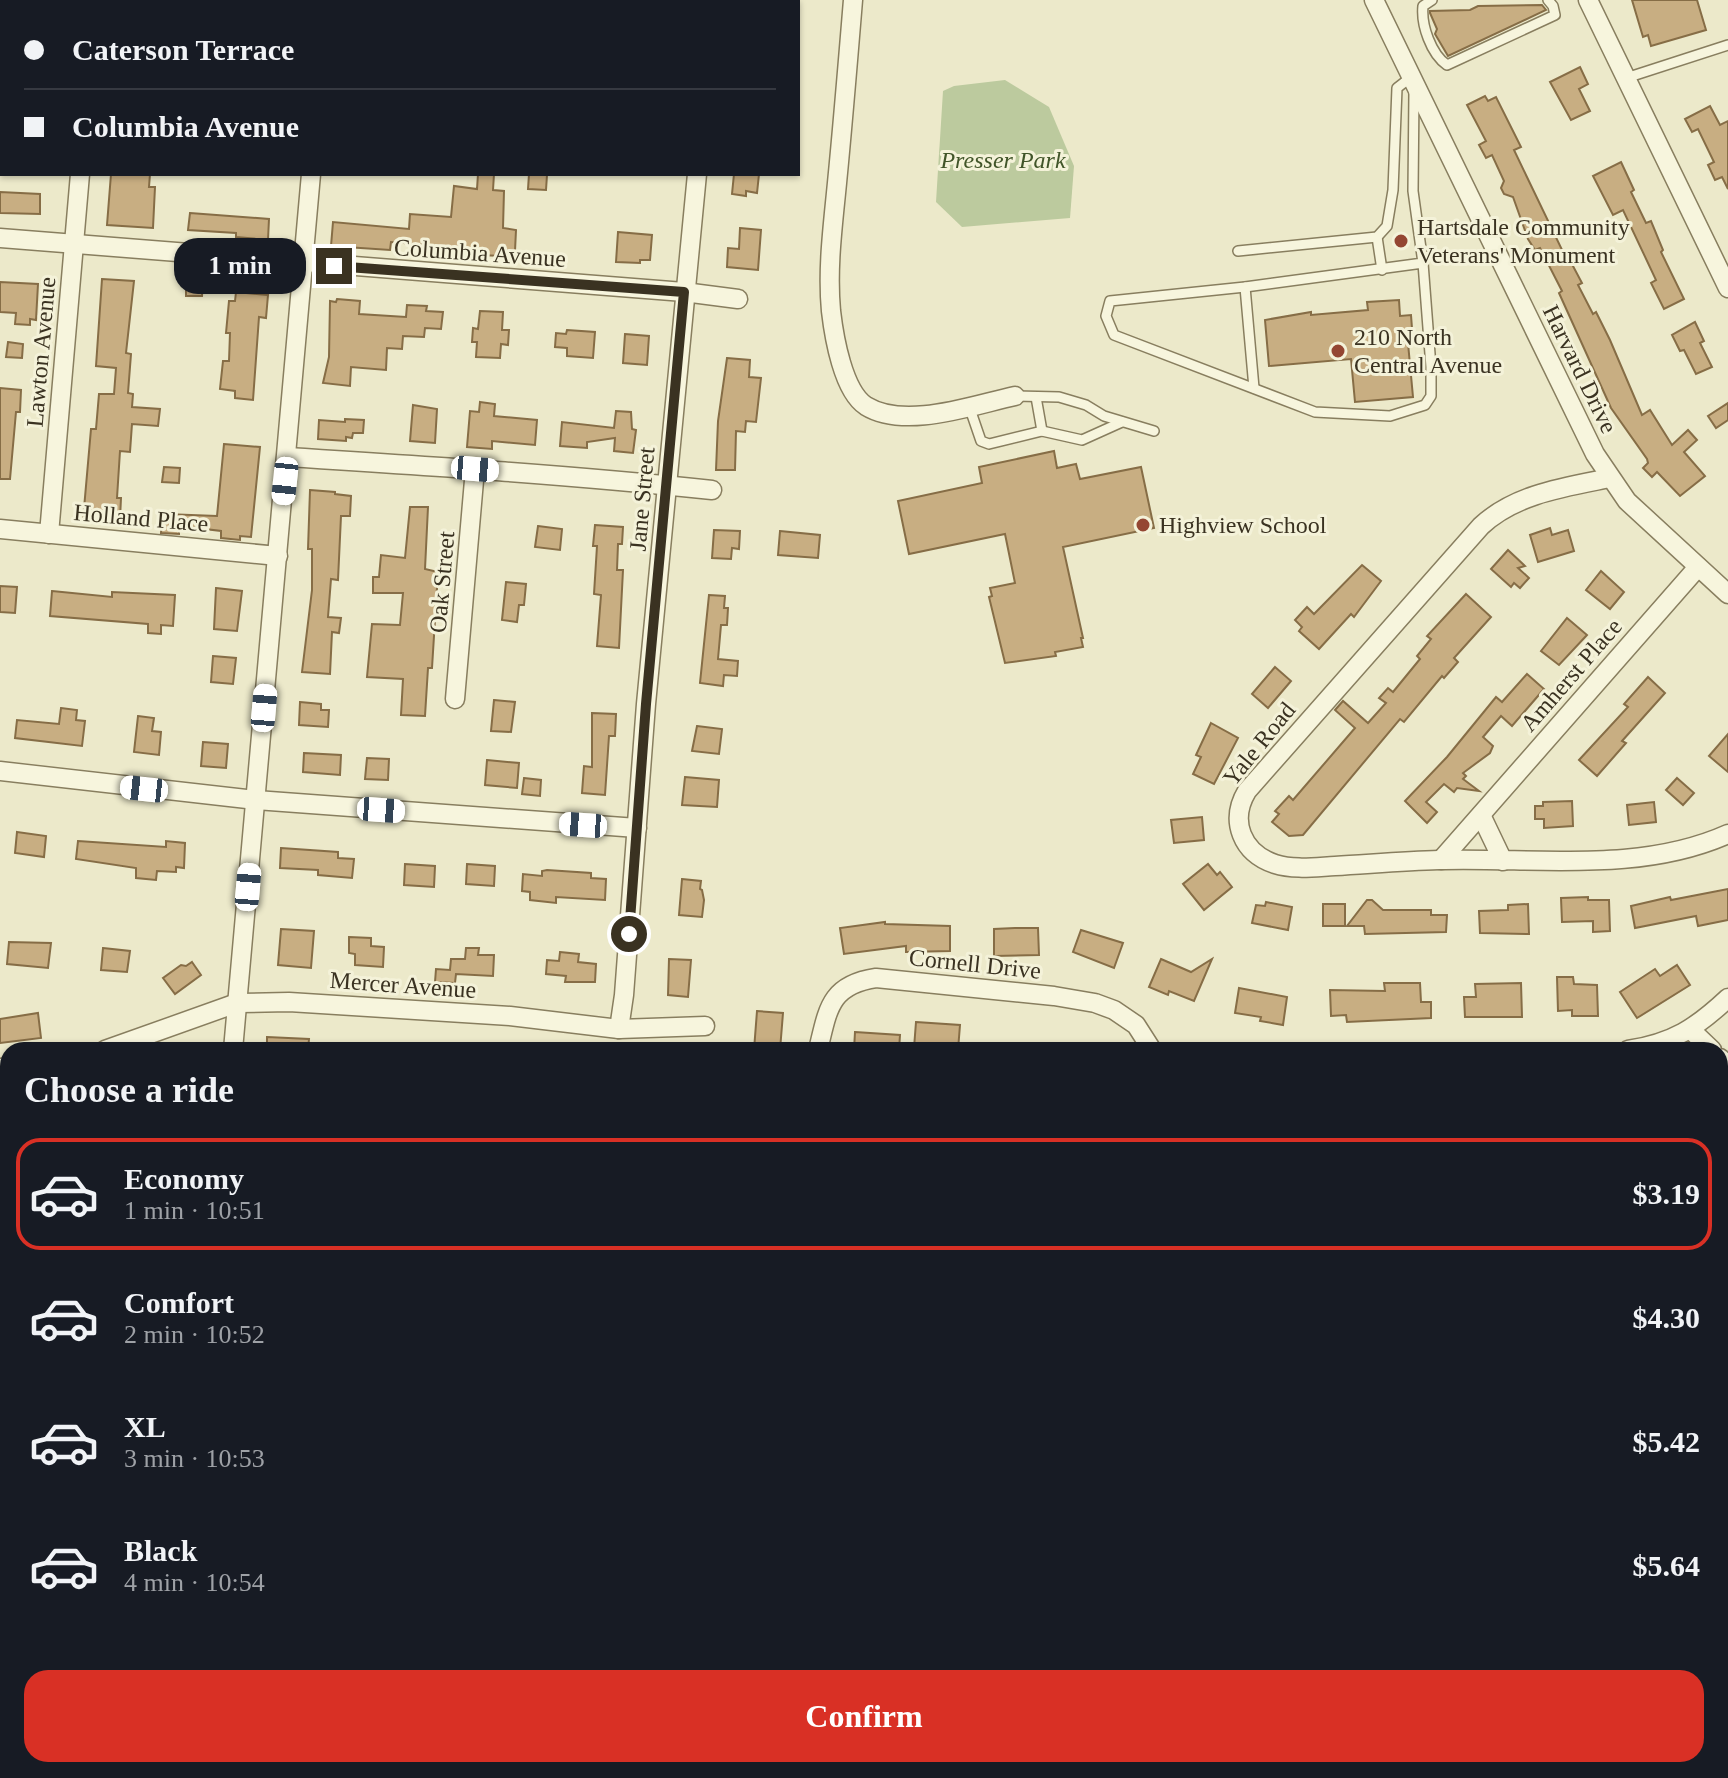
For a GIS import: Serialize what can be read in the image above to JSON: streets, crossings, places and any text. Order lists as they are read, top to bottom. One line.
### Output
{"streets":{"street":["Columbia Avenue","Lawton Avenue","Harvard Drive","Jane Street","Holland Place","Oak Street","Amherst Place","Yale Road","Cornell Drive","Mercer Avenue"]},"crossings":[["Columbia Avenue","Lawton Avenue"],["Columbia Avenue","Jane Street"],["Lawton Avenue","Holland Place"],["Harvard Drive","Amherst Place"],["Harvard Drive","Yale Road"],["Jane Street","Mercer Avenue"],["Amherst Place","Yale Road"]],"parks":["Presser Park"],"places":["Hartsdale Community Veterans' Monument","210 North Central Avenue","Highview School"],"page":{"banner":["Caterson Terrace","Columbia Avenue"],"bubble":"1 min","heading":"Choose a ride","list":[{"name":"Economy","note":"1 min · 10:51","value":"$3.19"},{"name":"Comfort","note":"2 min · 10:52","value":"$4.30"},{"name":"XL","note":"3 min · 10:53","value":"$5.42"},{"name":"Black","note":"4 min · 10:54","value":"$5.64"}],"buttons":"Confirm"}}
